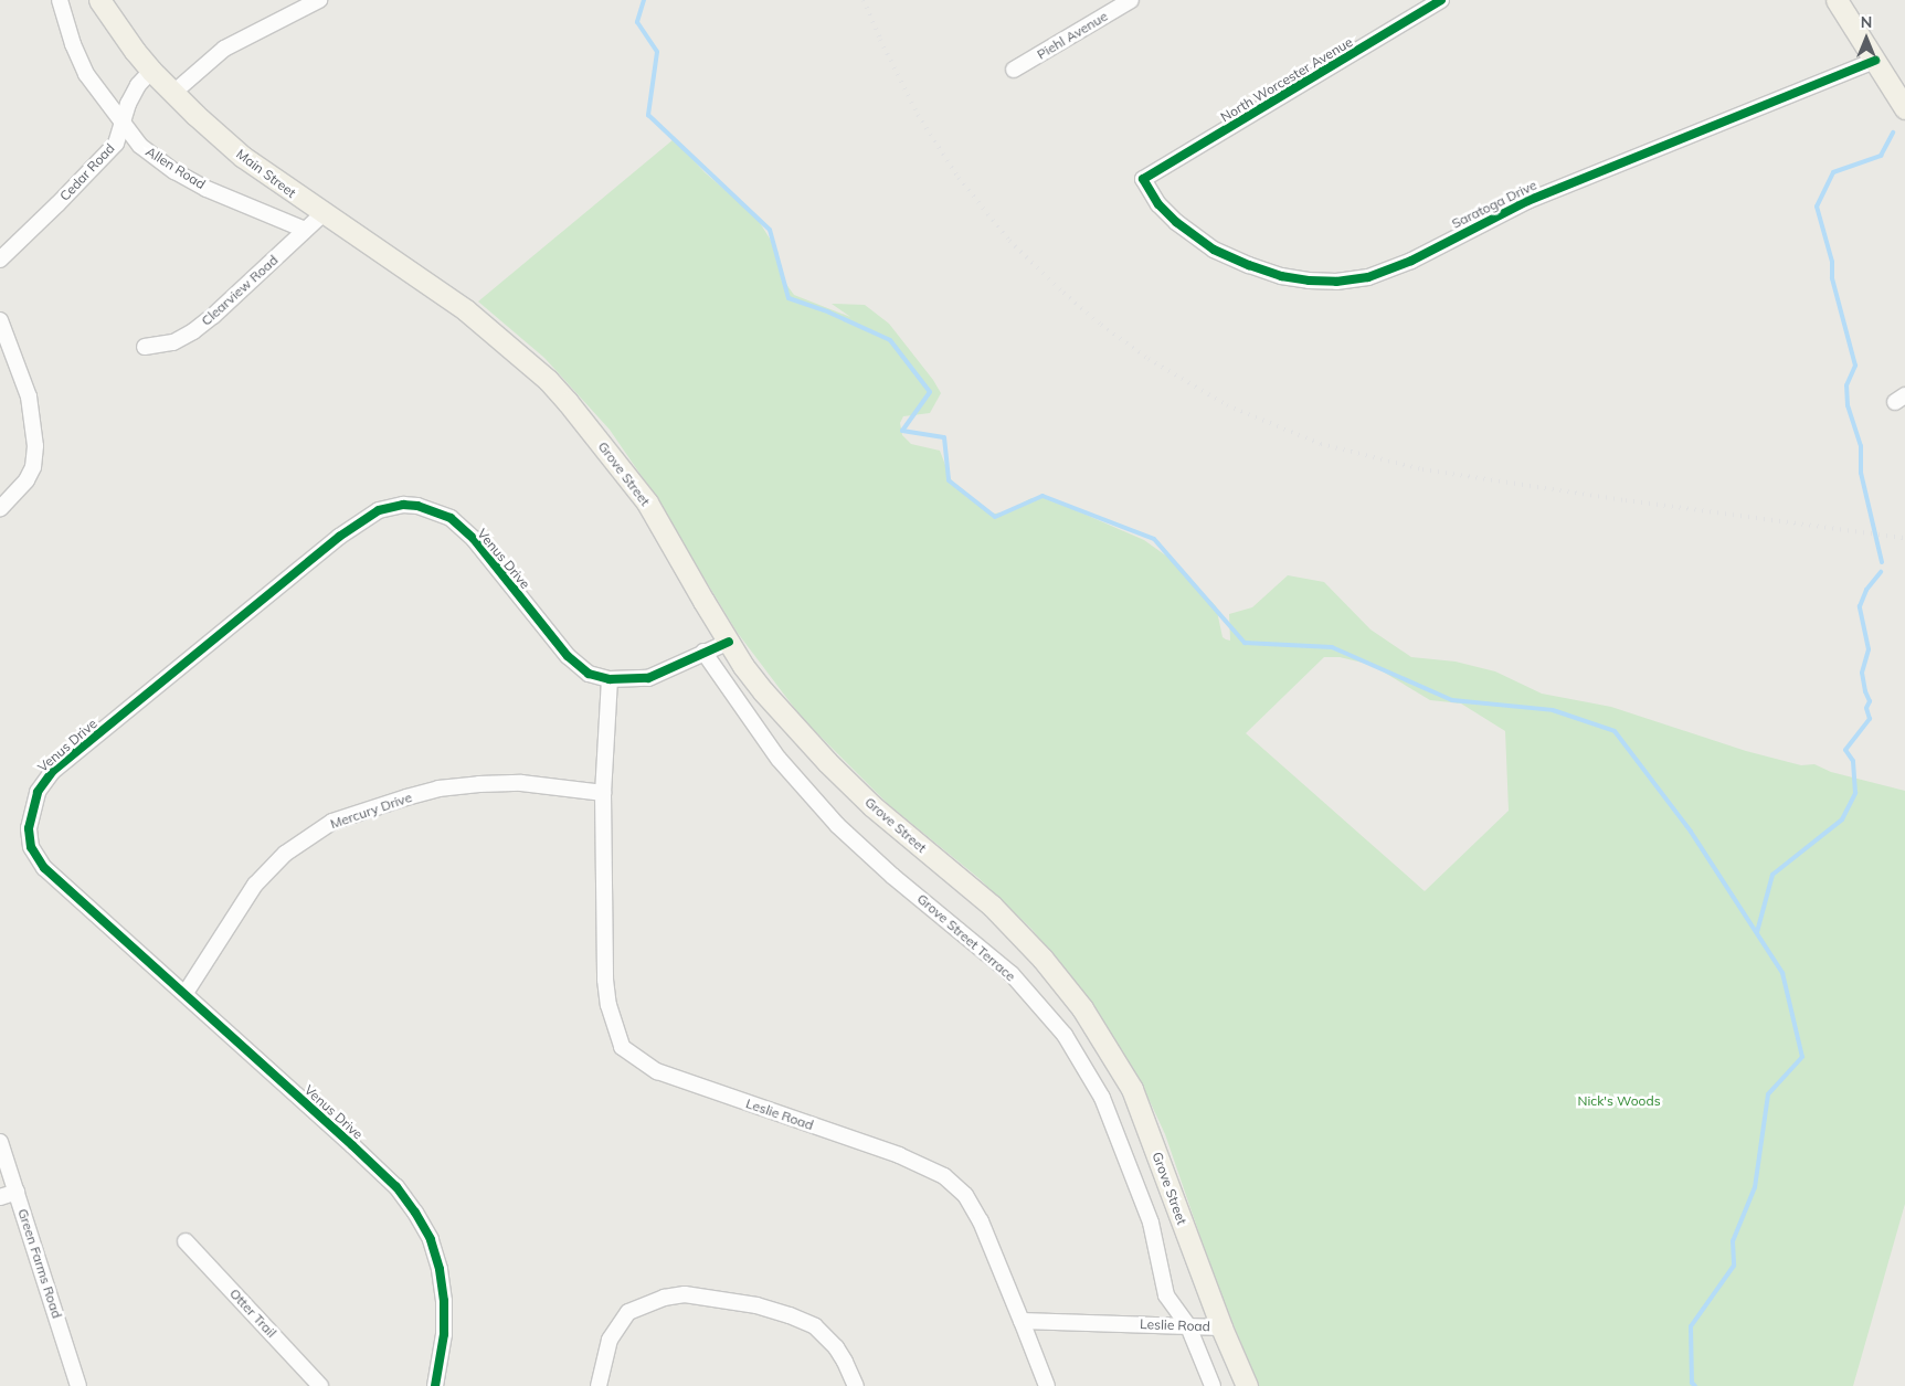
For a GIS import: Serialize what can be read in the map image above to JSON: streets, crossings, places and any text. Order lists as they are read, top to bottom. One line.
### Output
{"streets":{"main road":["Main Street","Grove Street"],"street":["Piehl Avenue","North Worcester Avenue","Allen Road","Cedar Road","Saratoga Drive","Clearview Road","Venus Drive","Mercury Drive","Grove Street Terrace","Leslie Road","Green Farms Road","Otter Trail"]},"crossings":[["North Worcester Avenue","Saratoga Drive"],["Allen Road","Cedar Road"],["Allen Road","Clearview Road"],["Cedar Road","Main Street"],["Main Street","Clearview Road"],["Main Street","Grove Street"],["Grove Street","Venus Drive"],["Grove Street","Leslie Road"],["Venus Drive","Mercury Drive"],["Venus Drive","Grove Street Terrace"],["Venus Drive","Leslie Road"],["Mercury Drive","Leslie Road"],["Grove Street Terrace","Leslie Road"]],"parks":["Nick's Woods"],"north":"top"}
